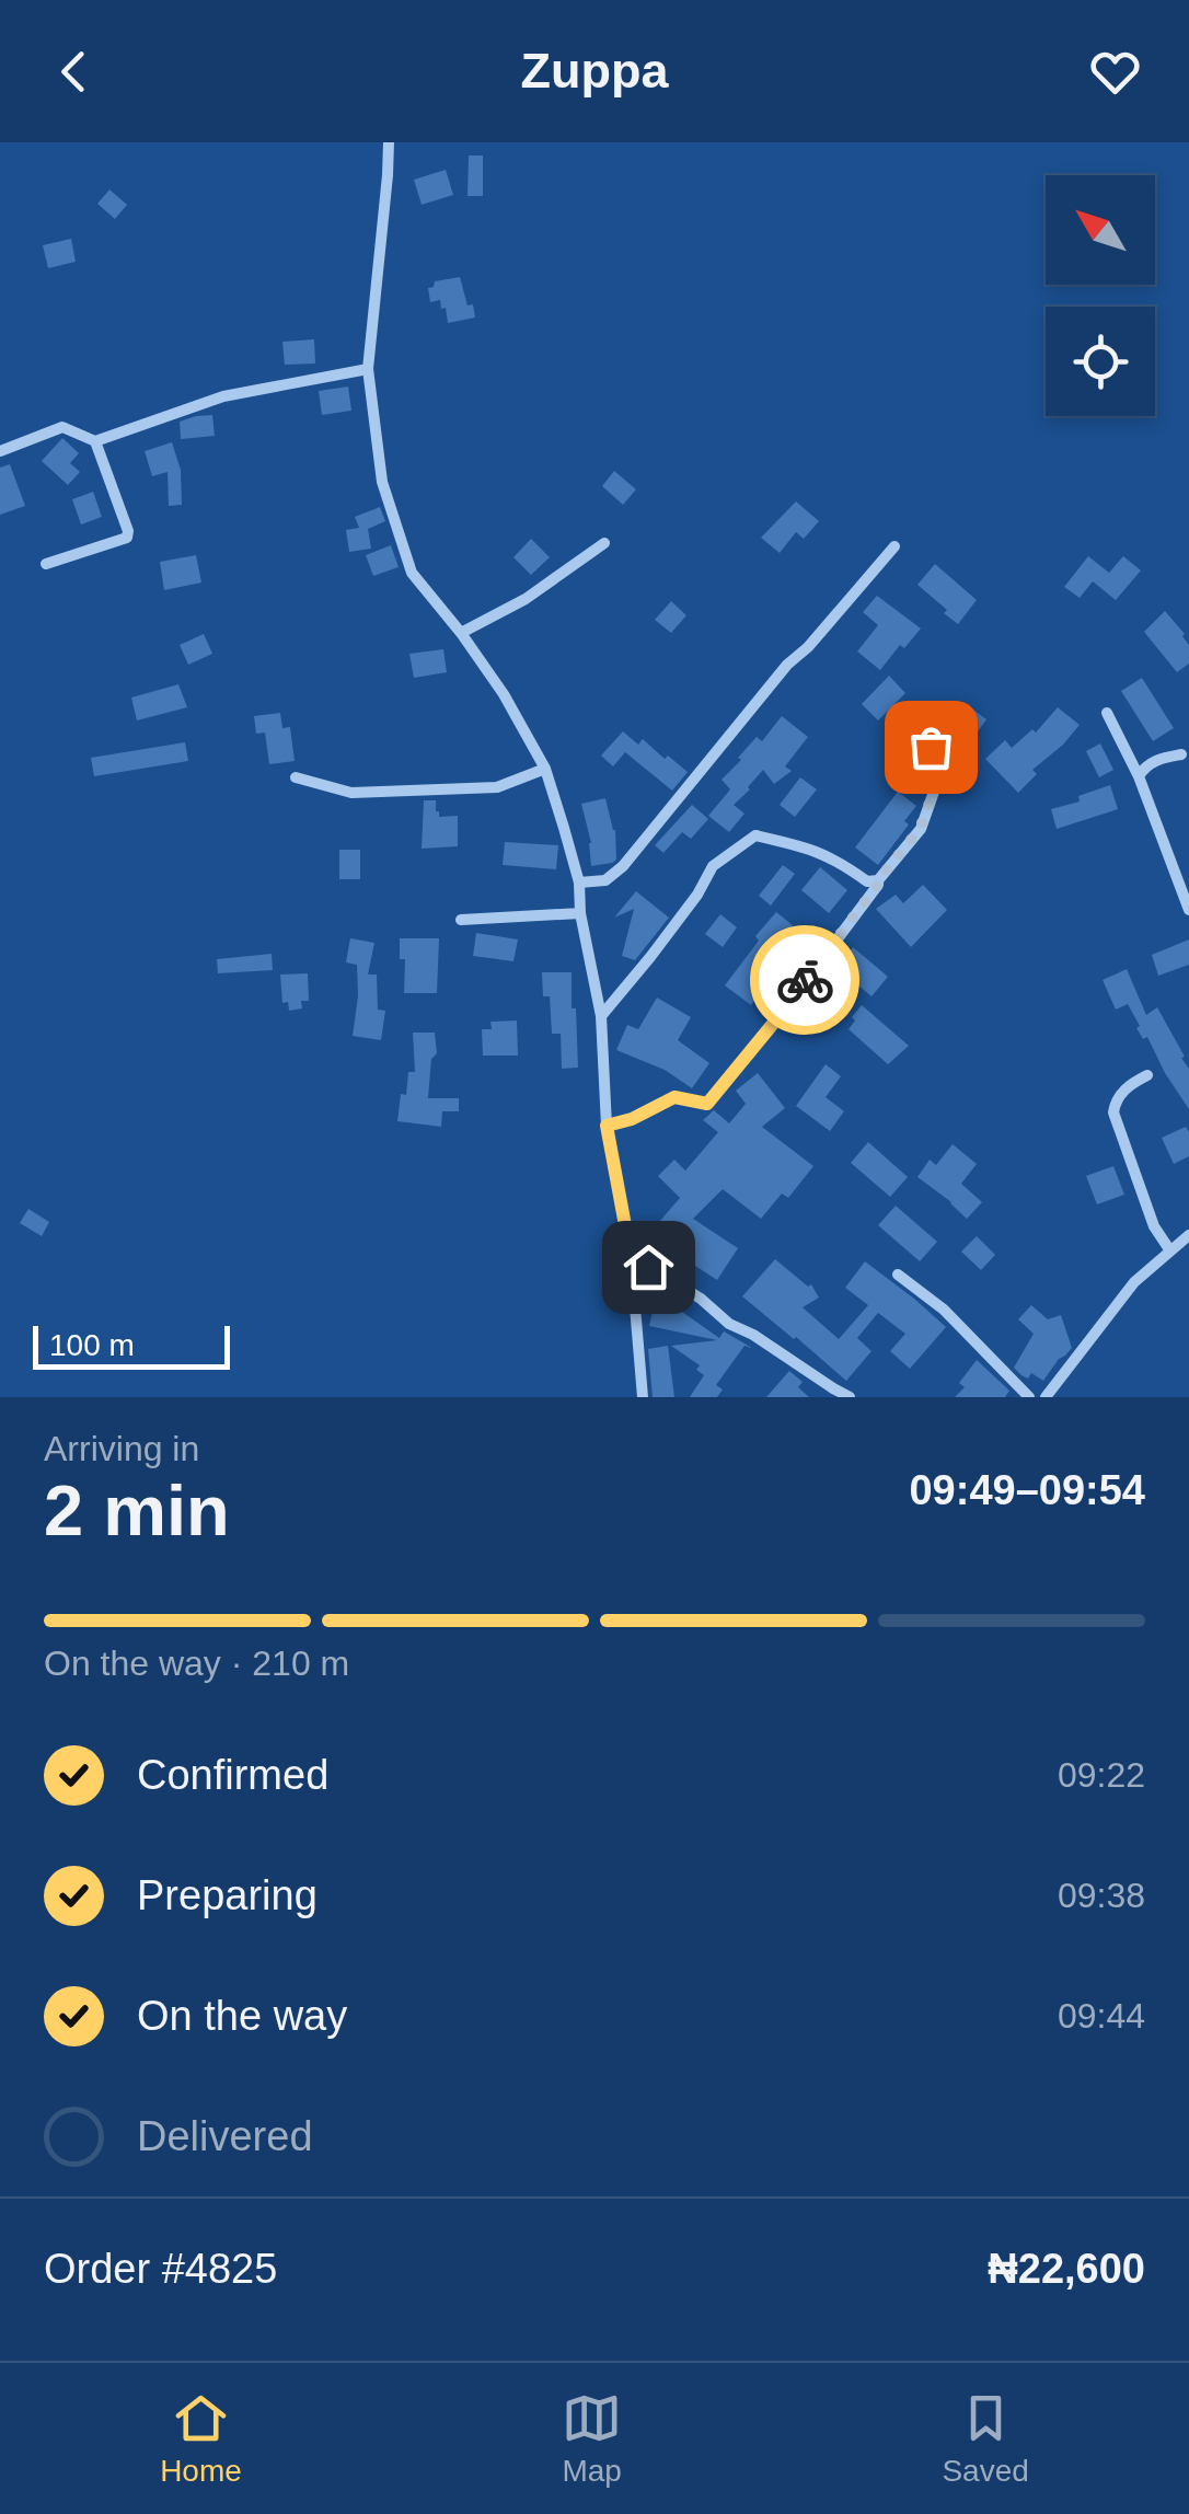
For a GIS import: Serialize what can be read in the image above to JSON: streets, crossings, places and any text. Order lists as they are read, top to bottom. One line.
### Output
{"scale_bar":"100 m","north":"top left","page":{"header":"Zuppa","scale":"100 m","heading":["2 min","Arriving in","09:49–09:54"],"panel":["Order #4825","₦22,600"],"bar":"On the way · 210 m","list":[["Confirmed","09:22"],["Preparing","09:38"],["On the way","09:44"],"Delivered"],"tabs":["Home","Map","Saved"]}}
